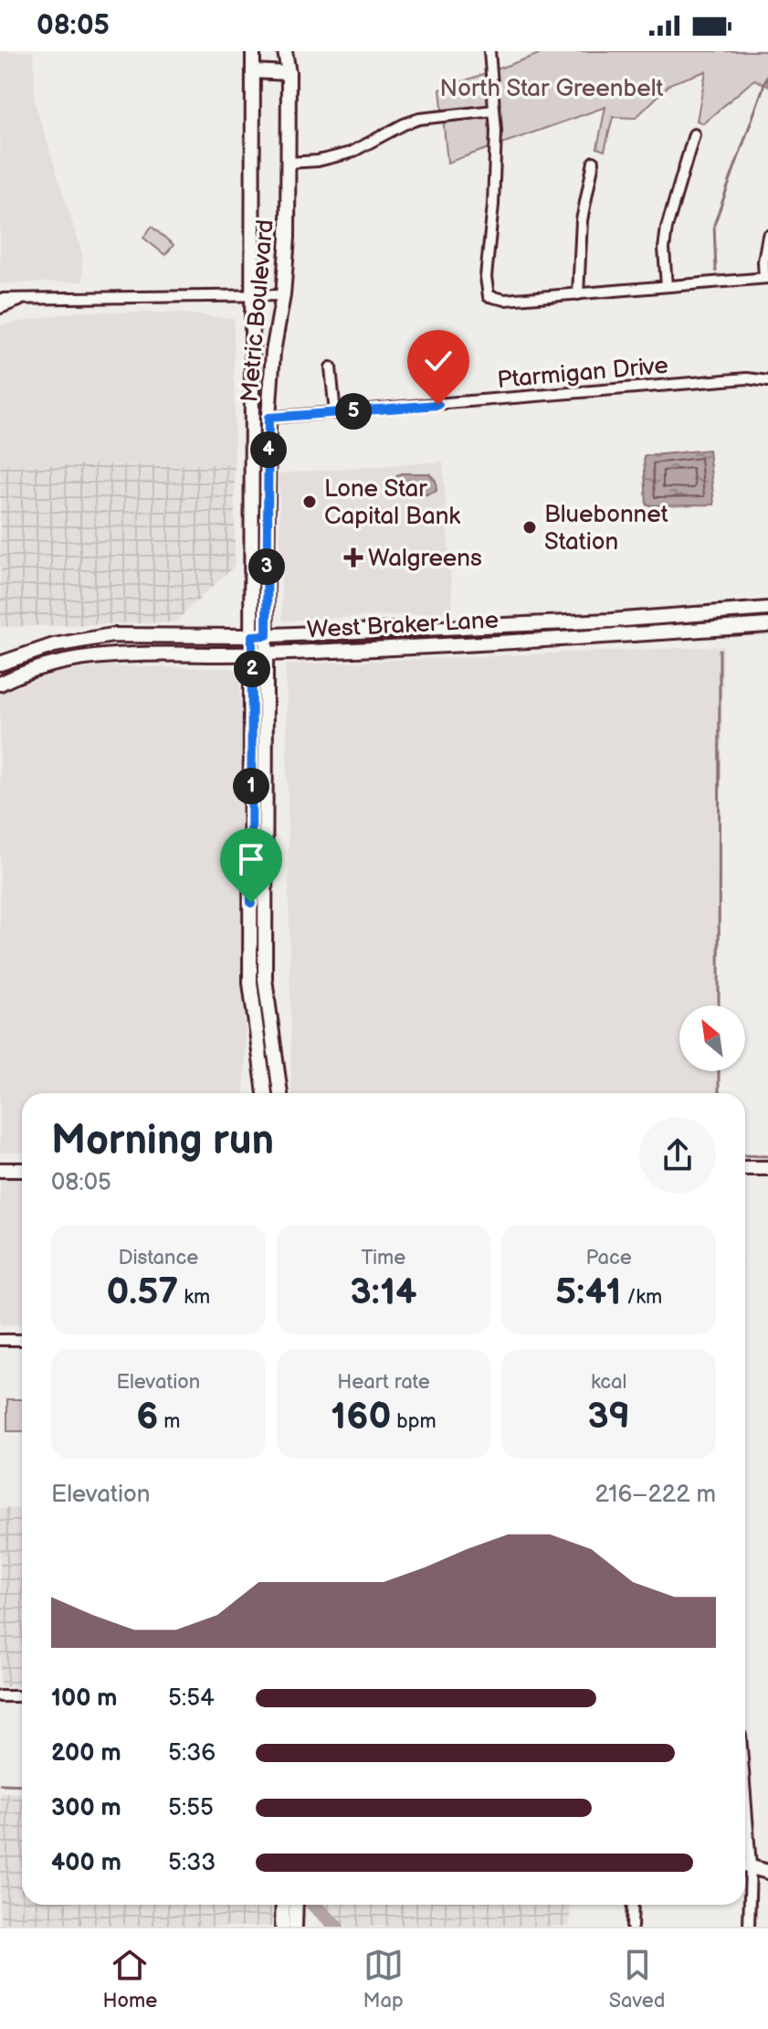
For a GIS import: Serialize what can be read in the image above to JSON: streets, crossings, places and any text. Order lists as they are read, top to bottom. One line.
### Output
{"streets":{"main road":["Metric Boulevard","West Braker Lane"],"street":["Ptarmigan Drive"]},"crossings":[["Metric Boulevard","Ptarmigan Drive"],["Metric Boulevard","West Braker Lane"]],"parks":["North Star Greenbelt"],"places":{"other":["Lone Star Capital Bank","Bluebonnet Station"],"health":["Walgreens"]},"north":"top left","page":{"status":"08:05","pins":["5","4","3","2","1"],"heading":["Morning run","08:05"],"stats":[["Distance","0.57 km"],["Time","3:14"],["Pace","5:41 /km"],["Elevation","6 m"],["Heart rate","160 bpm"],["kcal","39"]],"chart":["Elevation","216–222 m"],"list":[{"name":"100 m","note":"5:54"},{"name":"200 m","note":"5:36"},{"name":"300 m","note":"5:55"},{"name":"400 m","note":"5:33"}],"tabs":["Home","Map","Saved"]}}
